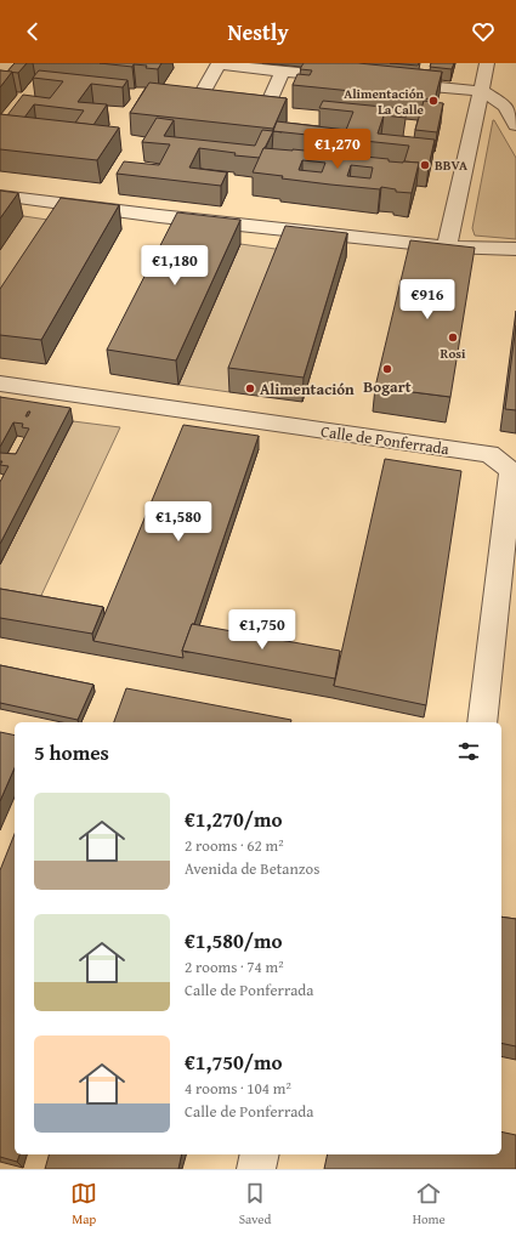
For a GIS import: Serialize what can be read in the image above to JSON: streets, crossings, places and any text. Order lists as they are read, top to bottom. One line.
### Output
{"streets":{"street":["Calle de Ponferrada"]},"places":["Alimentación La Calle","BBVA","Rosi","Bogart","Alimentación"],"page":{"header":"Nestly","price":["€1,270","€1,180","€916","€1,580","€1,750"],"heading":"5 homes","list":[{"name":"€1,270/mo","note":"2 rooms · 62 m² · Avenida de Betanzos"},{"name":"€1,580/mo","note":"2 rooms · 74 m² · Calle de Ponferrada"},{"name":"€1,750/mo","note":"4 rooms · 104 m² · Calle de Ponferrada"}],"tabs":["Map","Saved","Home"]}}
